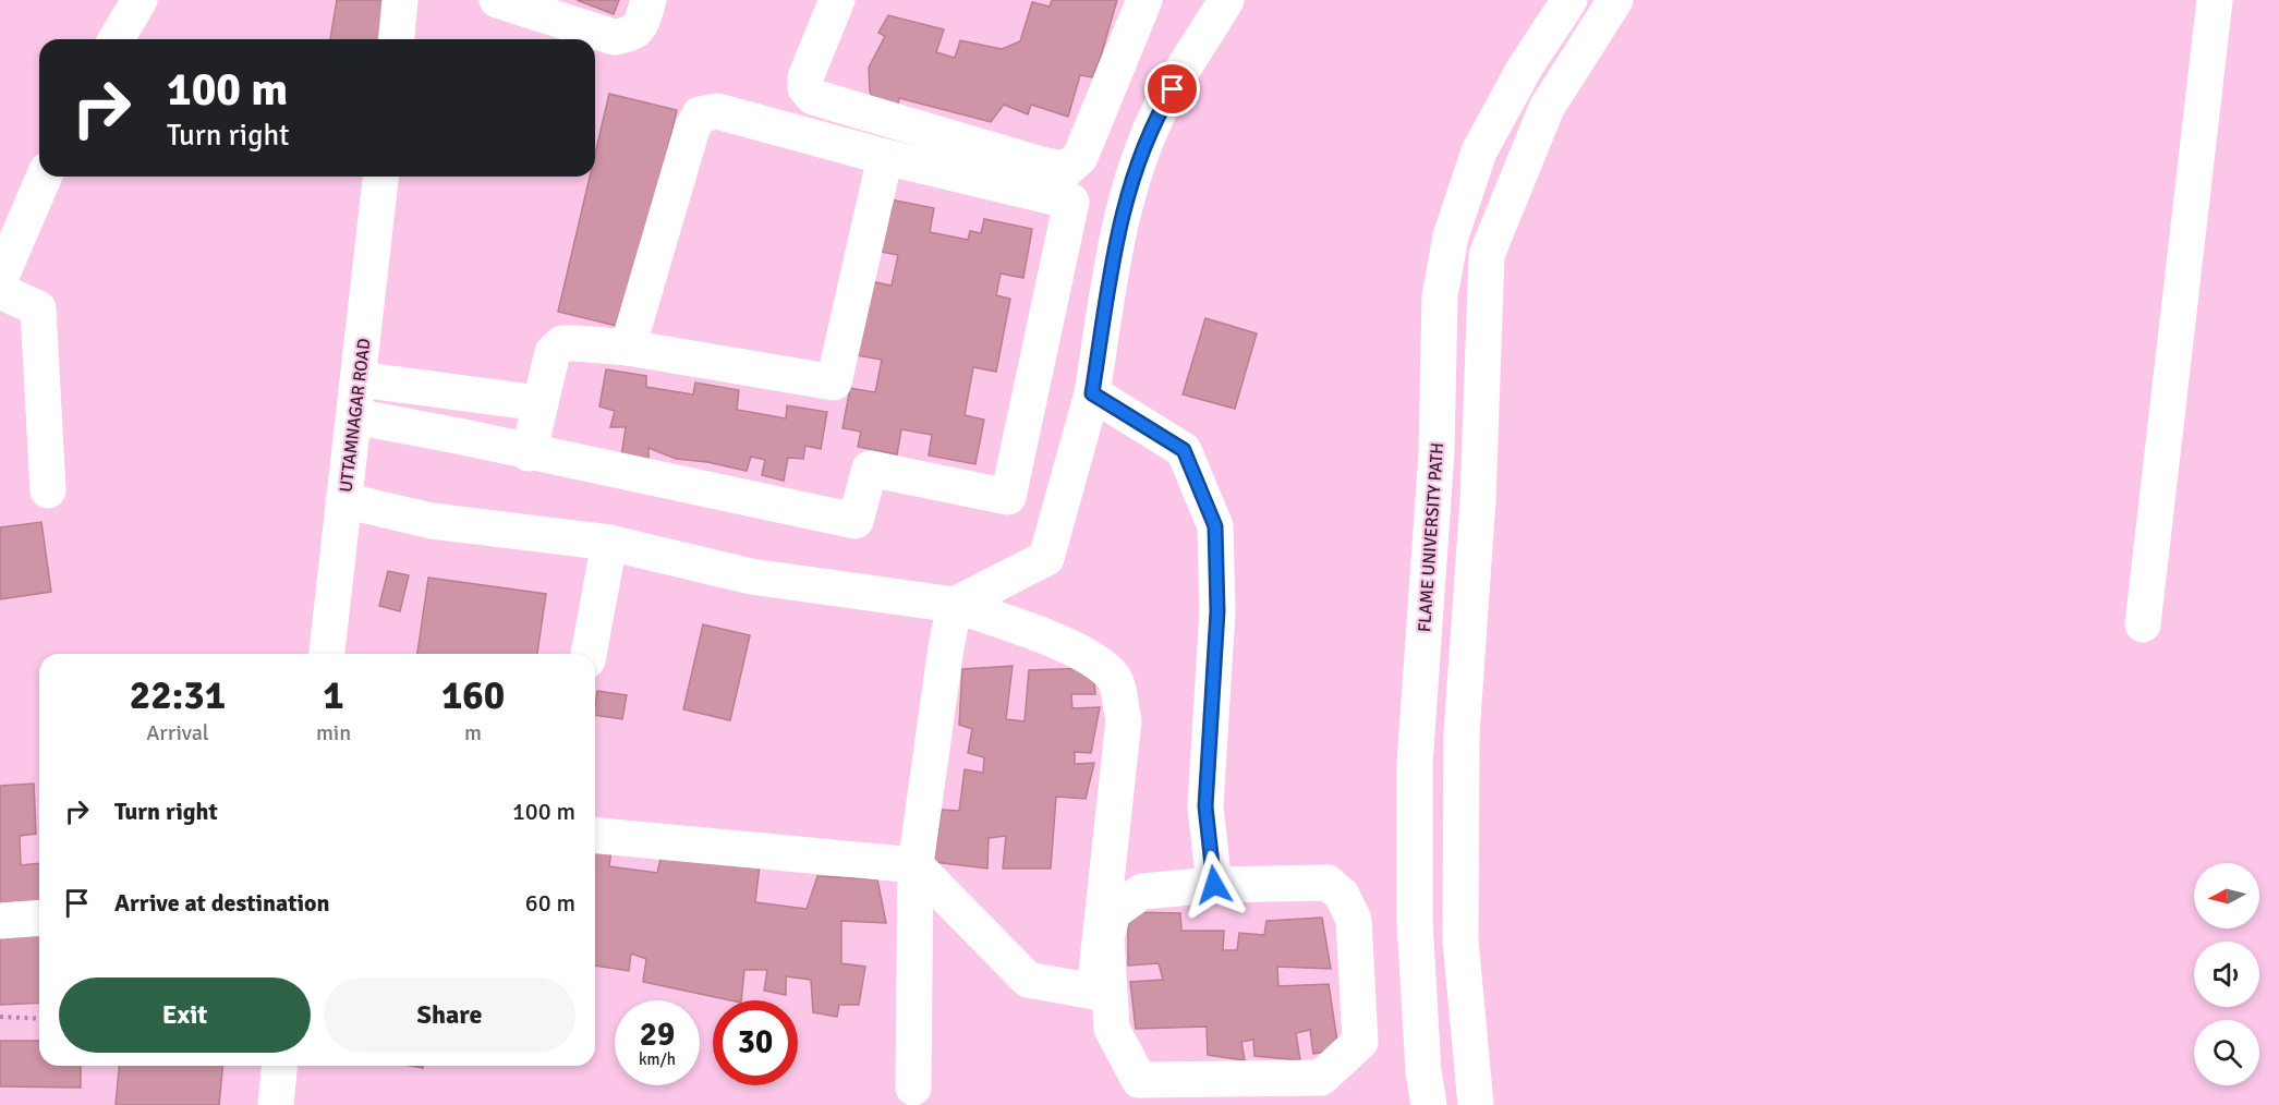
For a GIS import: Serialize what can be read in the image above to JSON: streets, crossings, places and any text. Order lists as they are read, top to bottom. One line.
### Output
{"streets":{"street":["UTTAMNAGAR ROAD","FLAME UNIVERSITY PATH"]},"north":"left","page":{"turn":["100 m","Turn right"],"eta":["22:31","Arrival","1","min","160","m"],"list":[{"name":"Turn right","value":"100 m"},{"name":"Arrive at destination","value":"60 m"}],"buttons":["Exit","Share"],"speed":"29 km/h","limit":"30"}}
